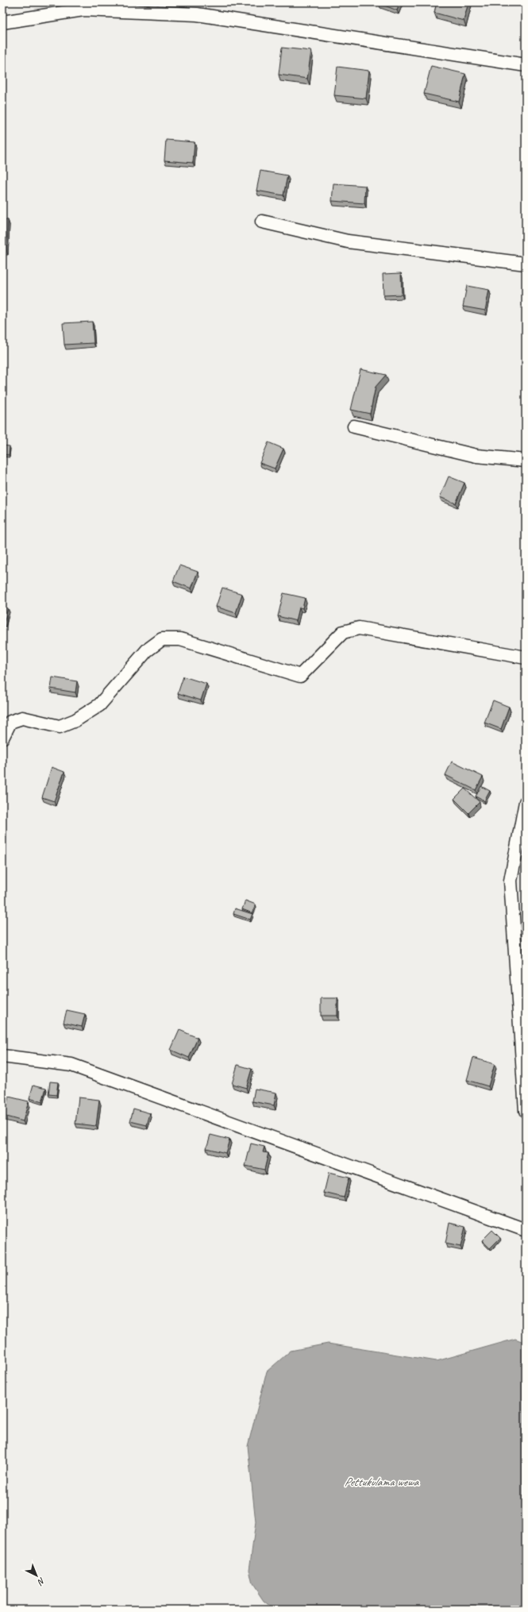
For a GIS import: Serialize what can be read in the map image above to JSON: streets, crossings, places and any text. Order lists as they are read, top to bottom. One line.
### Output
{"water":["Pettukulama wewa"],"north":"bottom right"}
